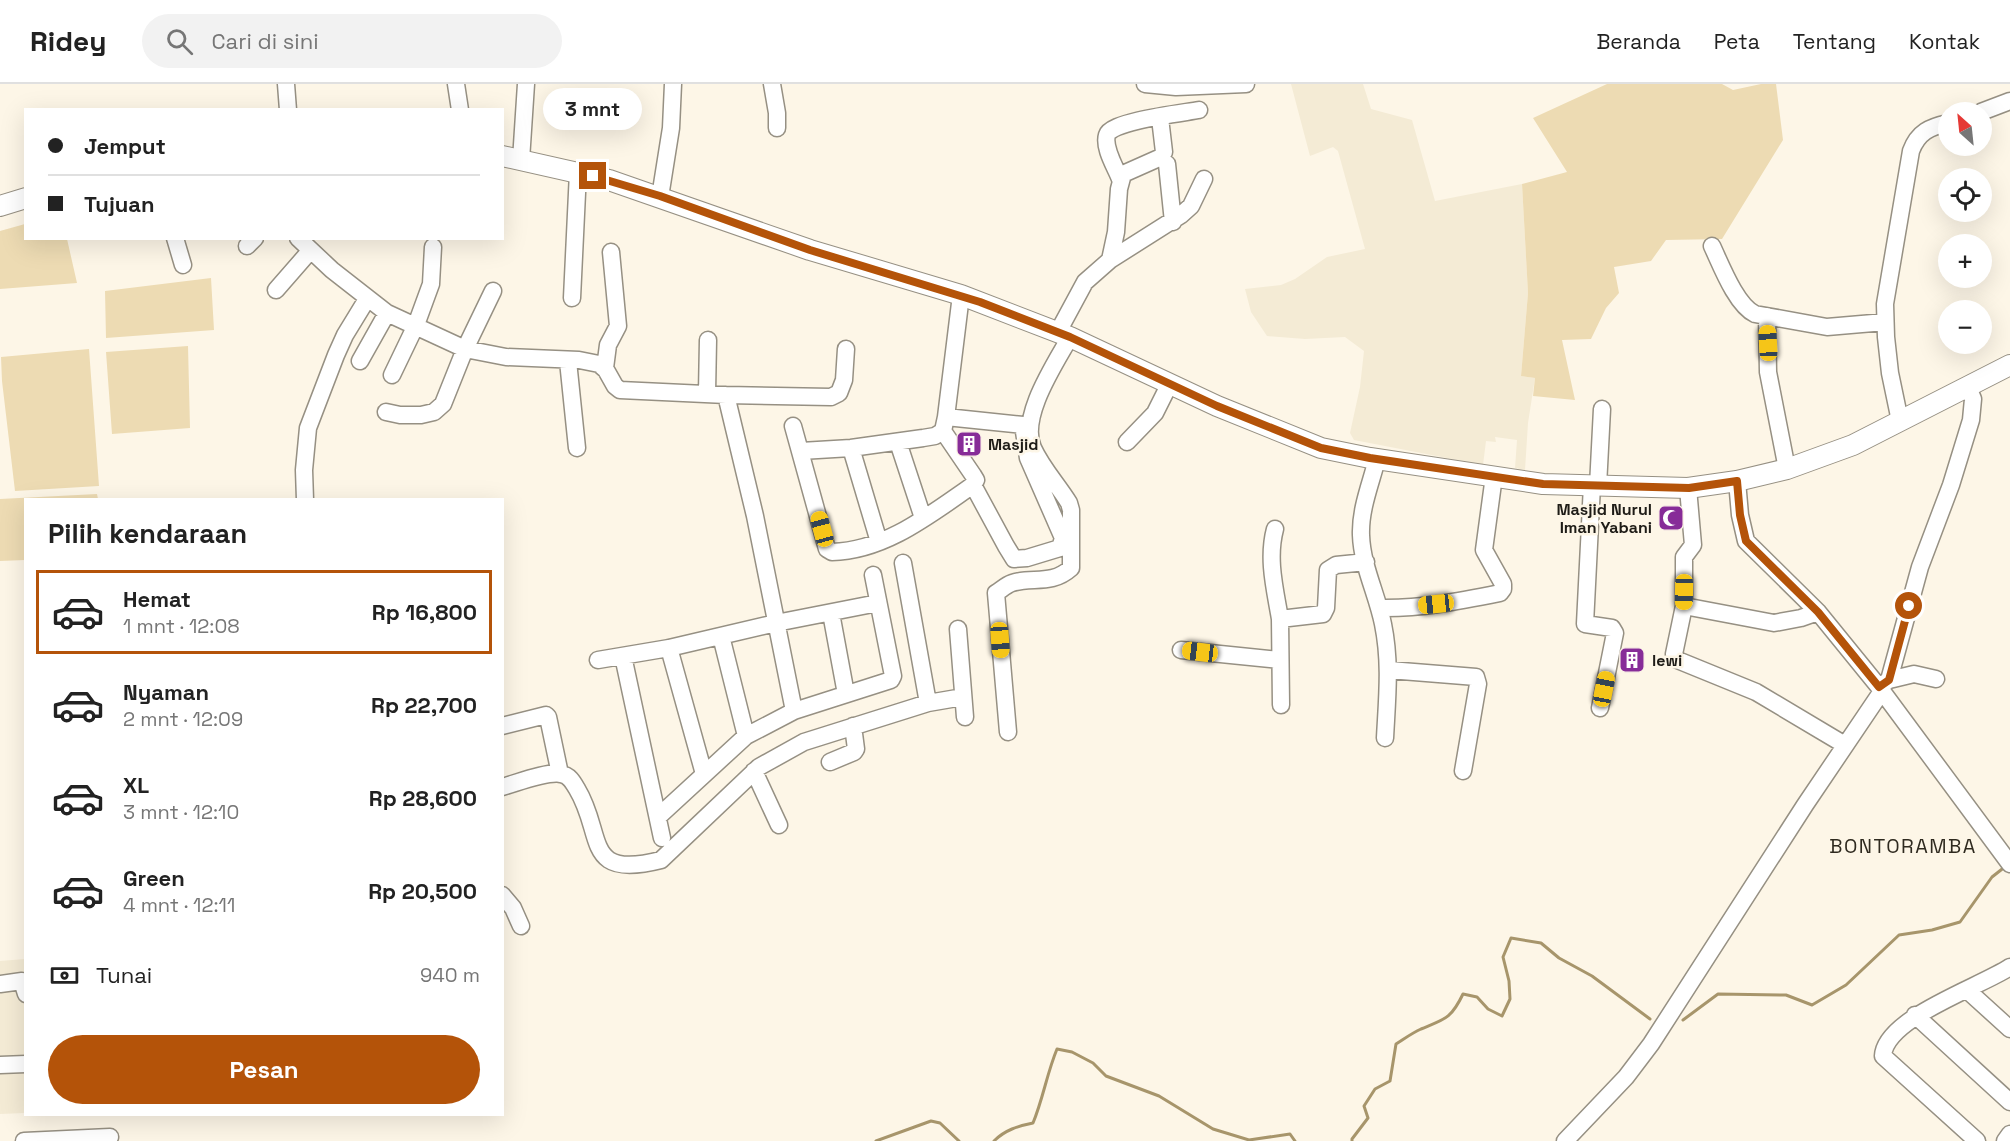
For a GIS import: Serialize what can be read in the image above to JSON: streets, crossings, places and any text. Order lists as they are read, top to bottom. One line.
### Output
{"districts":["BONTORAMBA"],"places":{"building":["Masjid","lewi"],"mosque":["Masjid Nurul Iman Yabani"]},"north":"top left","page":{"header":"Ridey","search":"Cari di sini","nav":["Beranda","Peta","Tentang","Kontak"],"bubble":"3 mnt","map_buttons":["+","−"],"banner":["Jemput","Tujuan"],"heading":"Pilih kendaraan","list":[{"name":"Hemat","note":"1 mnt · 12:08","value":"Rp 16,800"},{"name":"Nyaman","note":"2 mnt · 12:09","value":"Rp 22,700"},{"name":"XL","note":"3 mnt · 12:10","value":"Rp 28,600"},{"name":"Green","note":"4 mnt · 12:11","value":"Rp 20,500"}],"pay":["Tunai","940 m"],"buttons":"Pesan"}}
